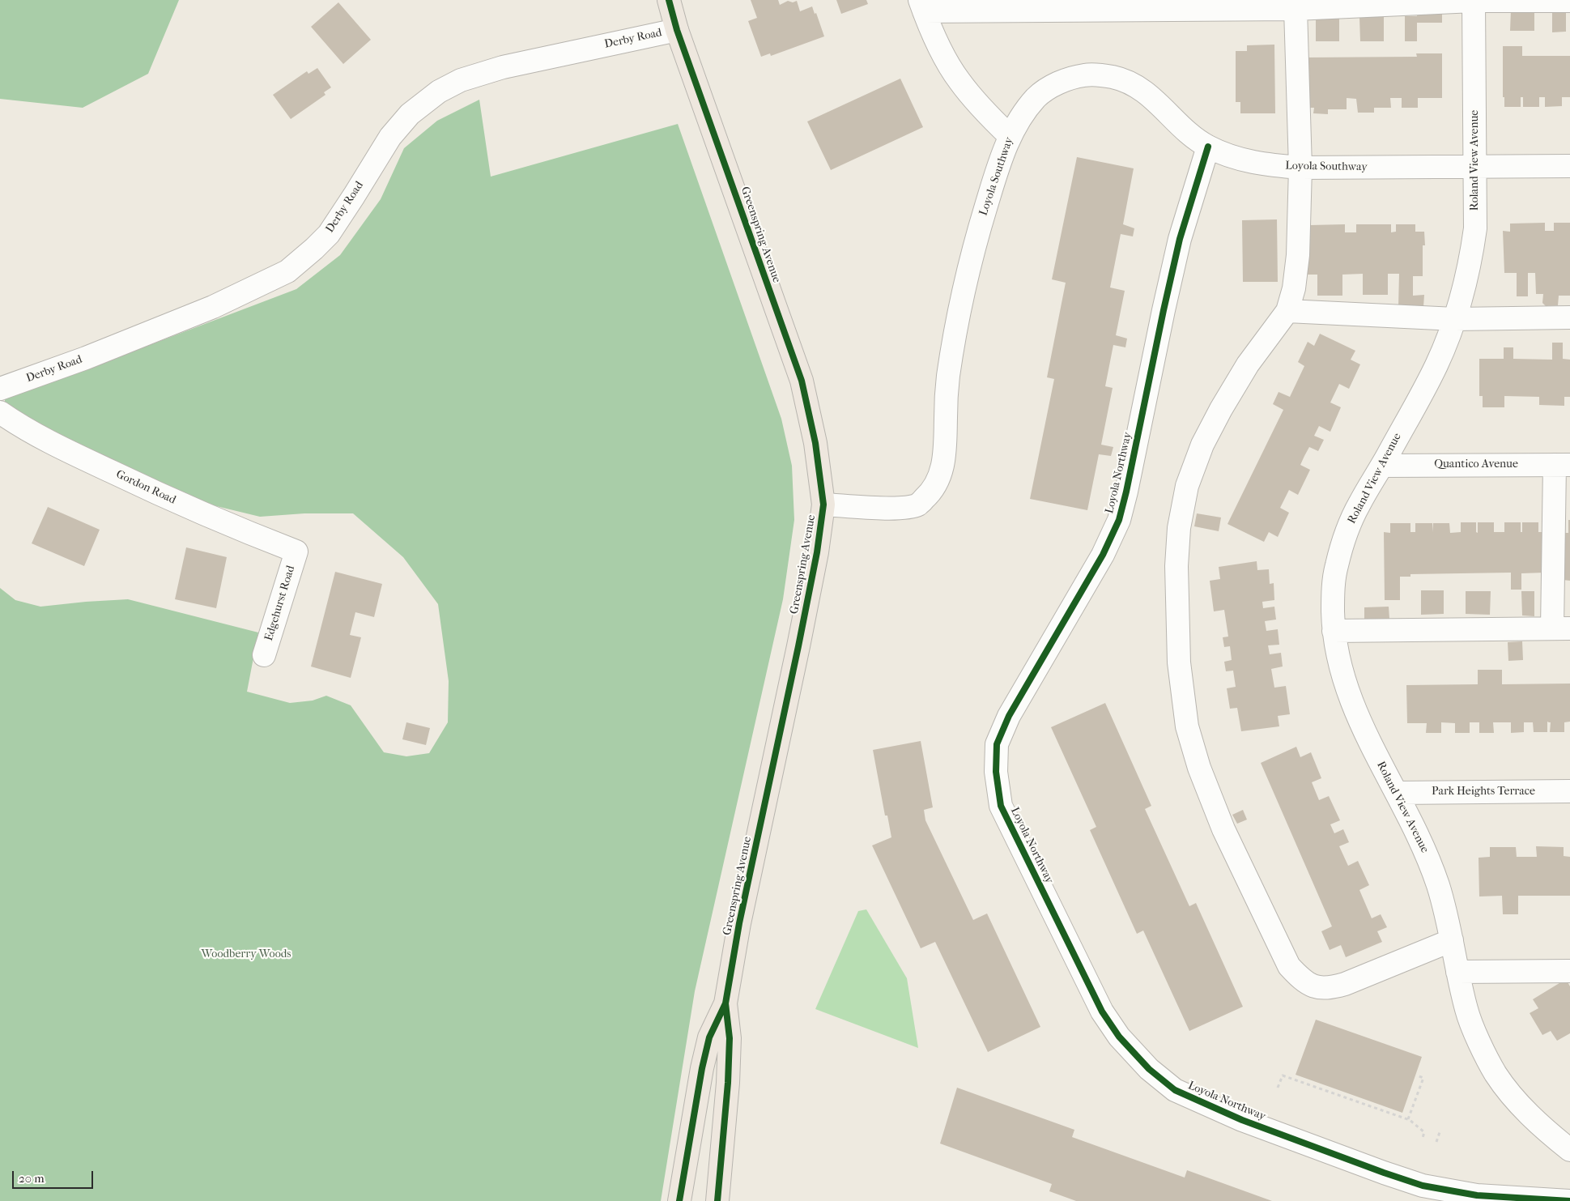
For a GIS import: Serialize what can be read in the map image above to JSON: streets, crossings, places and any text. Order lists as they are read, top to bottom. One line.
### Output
{"streets":{"main road":["Greenspring Avenue"],"street":["Derby Road","Roland View Avenue","Loyola Southway","Quantico Avenue","Loyola Northway","Gordon Road","Edgehurst Road","Park Heights Terrace"]},"crossings":[["Derby Road","Greenspring Avenue"],["Roland View Avenue","Loyola Southway"],["Roland View Avenue","Quantico Avenue"],["Roland View Avenue","Park Heights Terrace"],["Loyola Southway","Greenspring Avenue"],["Loyola Southway","Loyola Northway"],["Gordon Road","Edgehurst Road"]],"parks":["Woodberry Woods"],"scale_bar":"20 m"}
